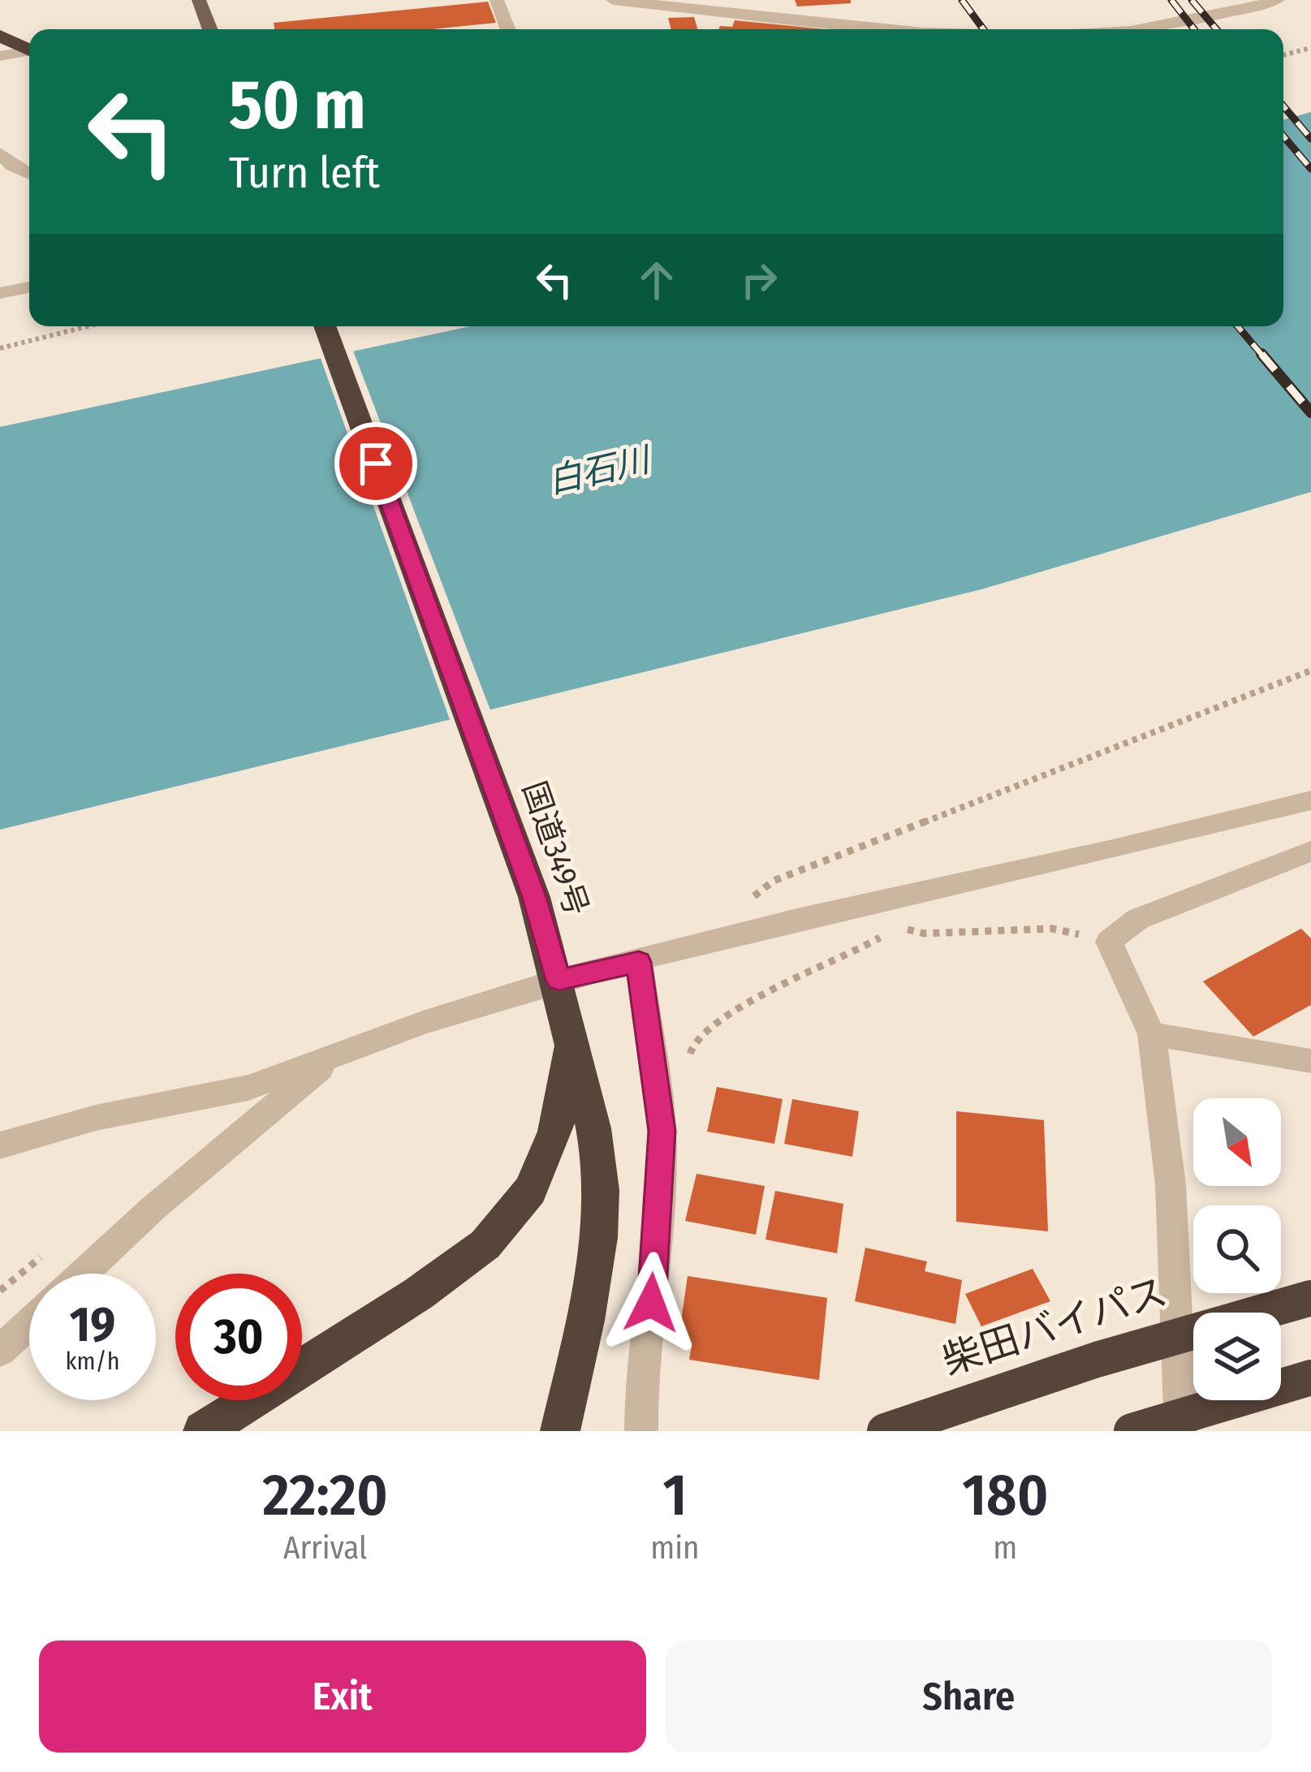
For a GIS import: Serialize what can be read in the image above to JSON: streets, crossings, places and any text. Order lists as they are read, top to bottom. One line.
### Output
{"streets":{"highway":["国道349号","柴田バイパス"]},"water":["白石川"],"north":"bottom right","page":{"turn":["50 m","Turn left"],"speed":"19 km/h","limit":"30","eta":["22:20","Arrival","1","min","180","m"],"buttons":["Exit","Share"]}}
